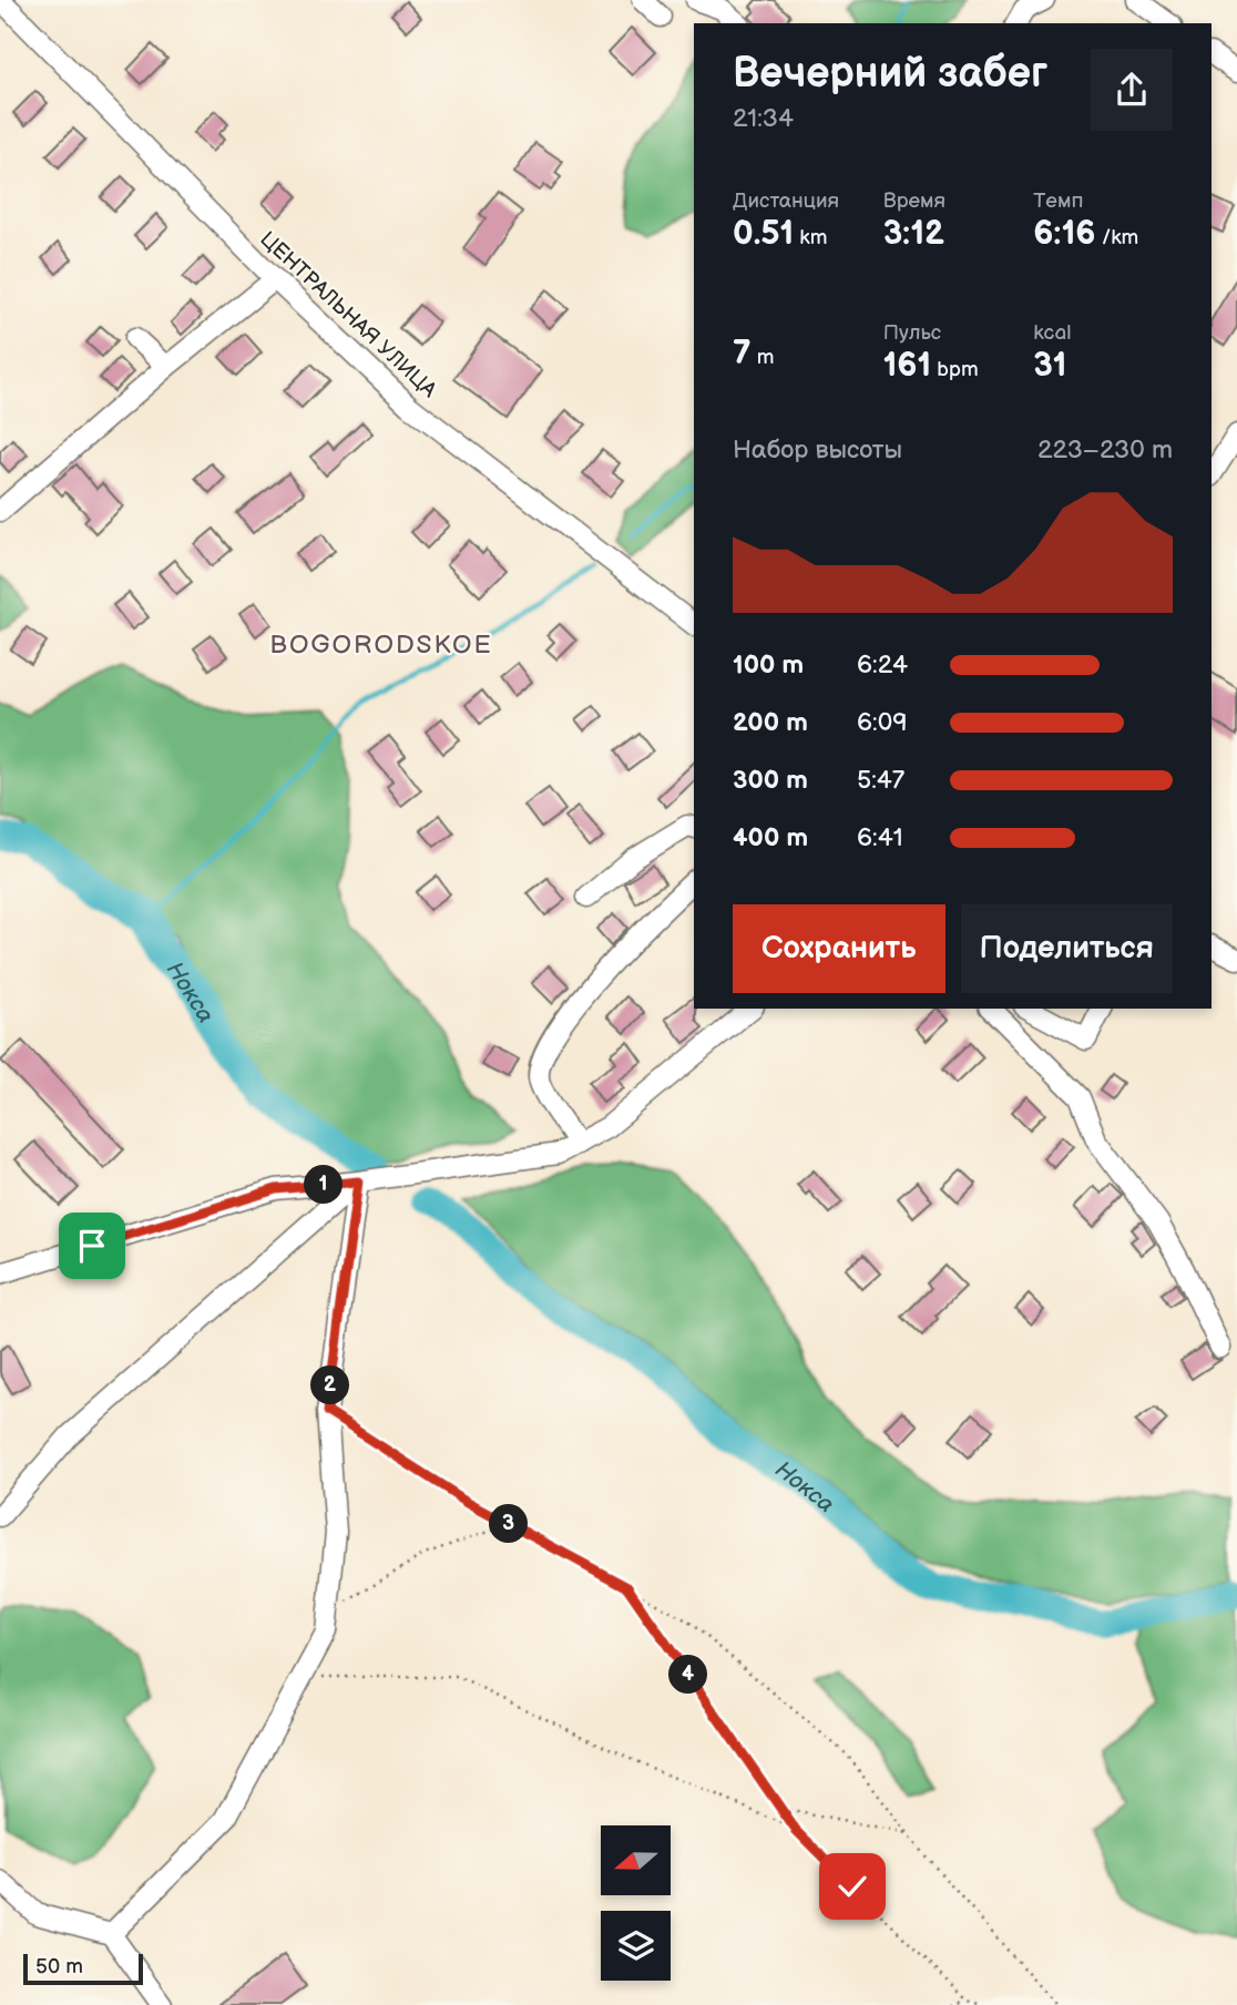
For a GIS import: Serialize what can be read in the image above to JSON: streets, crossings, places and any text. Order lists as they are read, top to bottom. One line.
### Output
{"streets":{"street":["ЦЕНТРАЛЬНАЯ УЛИЦА"]},"districts":["BOGORODSKOE"],"water":["Нокса"],"scale_bar":"50 m","north":"left","page":{"heading":["Вечерний забег","21:34"],"stats":[["Дистанция","0.51 km"],["Время","3:12"],["Темп","6:16 /km"],["7 m"],["Пульс","161 bpm"],["kcal","31"]],"chart":["Набор высоты","223–230 m"],"list":[{"name":"100 m","note":"6:24"},{"name":"200 m","note":"6:09"},{"name":"300 m","note":"5:47"},{"name":"400 m","note":"6:41"}],"buttons":["Сохранить","Поделиться"],"pins":["1","2","3","4"],"scale":"50 m"}}
